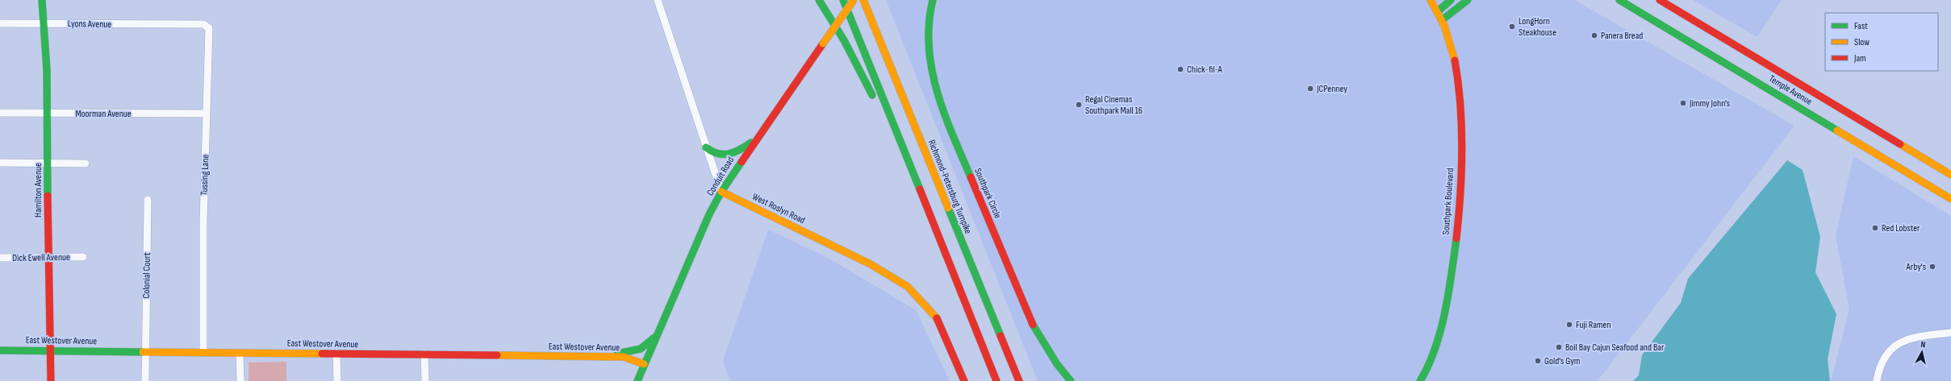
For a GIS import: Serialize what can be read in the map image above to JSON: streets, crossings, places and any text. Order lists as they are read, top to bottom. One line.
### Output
{"streets":{"main road":["Temple Avenue","Conduit Road","Richmond-Petersburg Turnpike","Hamilton Avenue","Southpark Circle","Southpark Boulevard","West Roslyn Road","East Westover Avenue"],"street":["Lyons Avenue","Moorman Avenue","Tussing Lane","Dick Ewell Avenue","Colonial Court"]},"crossings":[["Lyons Avenue","Tussing Lane"],["Lyons Avenue","Hamilton Avenue"],["Moorman Avenue","Tussing Lane"],["Moorman Avenue","Hamilton Avenue"],["Tussing Lane","East Westover Avenue"],["Conduit Road","West Roslyn Road"],["Conduit Road","East Westover Avenue"],["Hamilton Avenue","Dick Ewell Avenue"],["Hamilton Avenue","East Westover Avenue"],["Colonial Court","East Westover Avenue"]],"places":["LongHorn Steakhouse","Panera Bread","Chick-fil-A","JCPenney","Jimmy John's","Regal Cinemas Southpark Mall 16","Red Lobster","Arby's","Fuji Ramen","Boil Bay Cajun Seafood and Bar","Gold's Gym"],"legend":["Fast","Slow","Jam"],"north":"top"}
